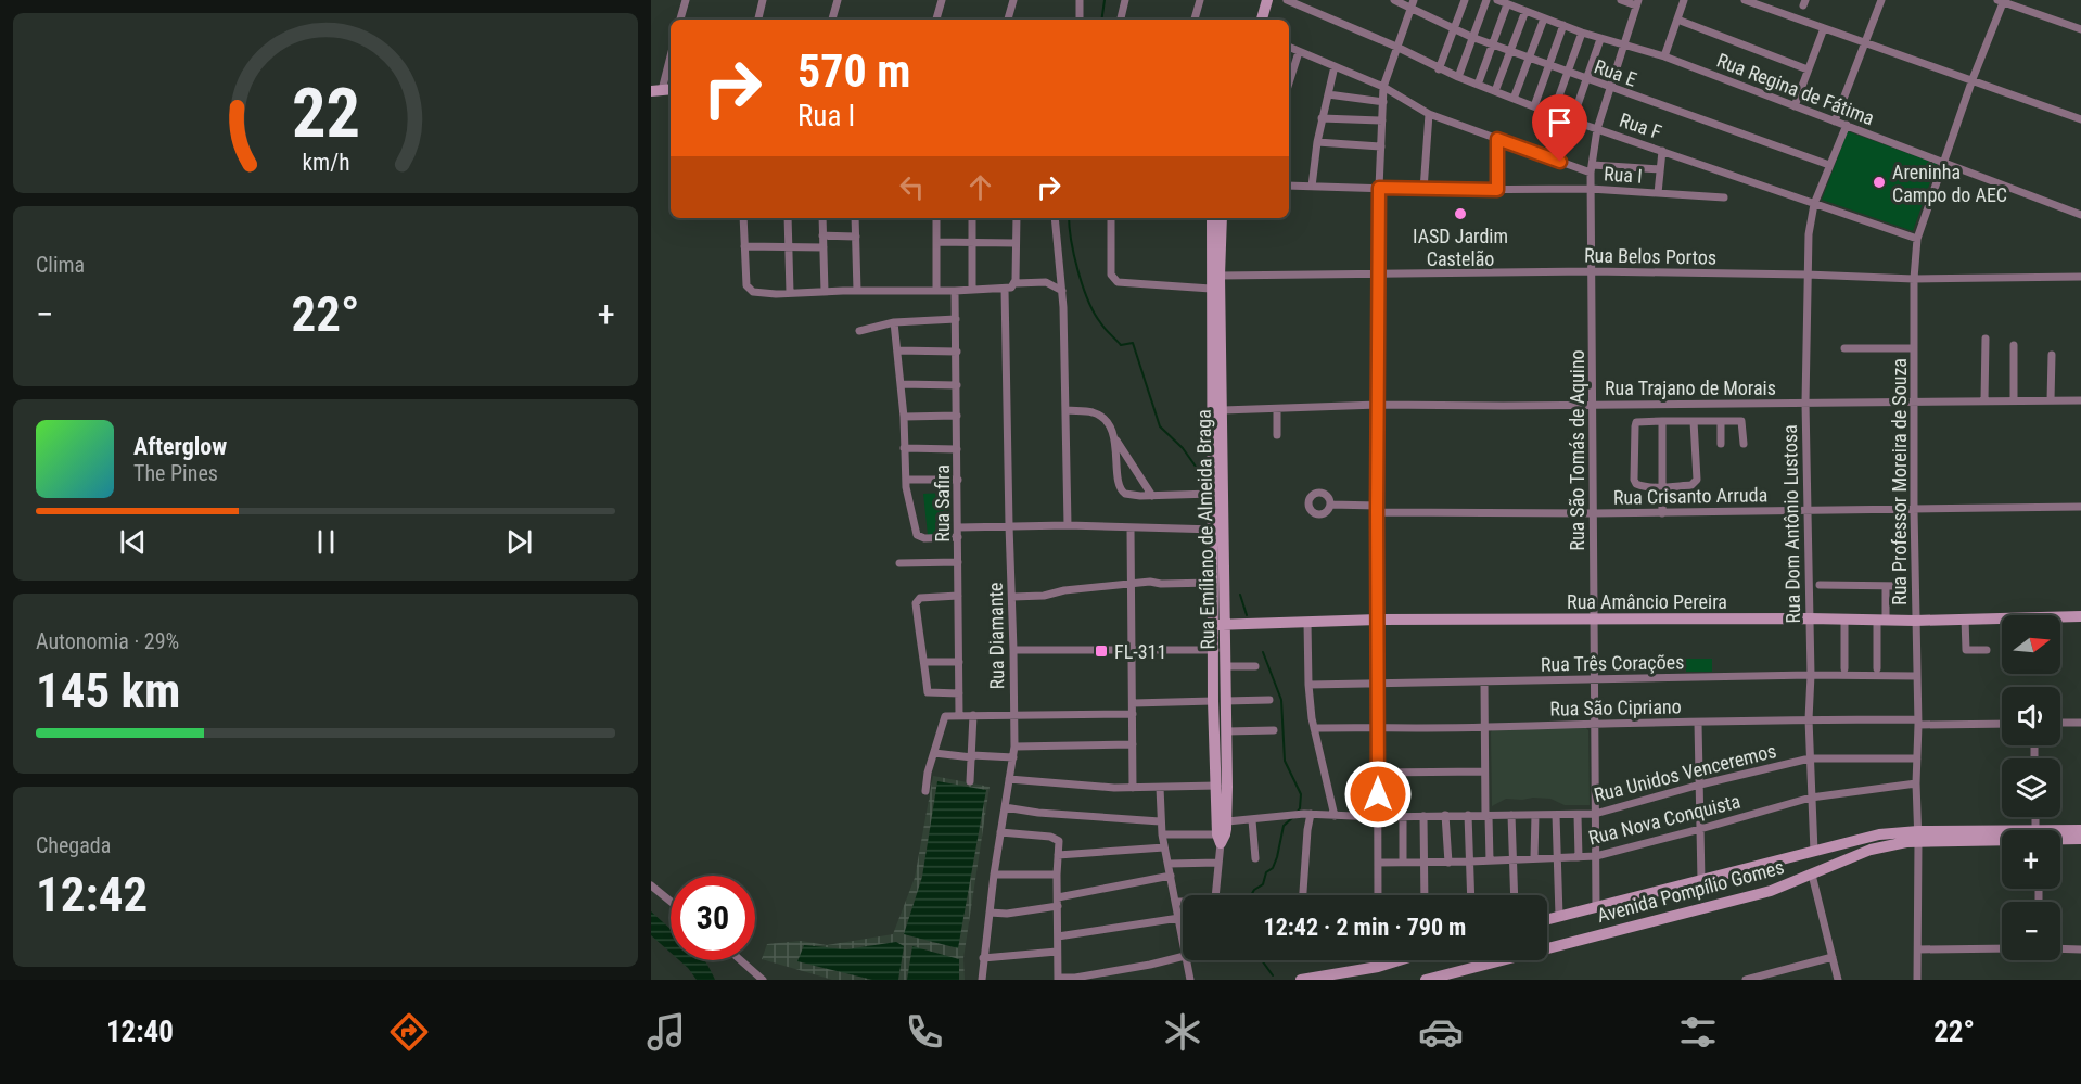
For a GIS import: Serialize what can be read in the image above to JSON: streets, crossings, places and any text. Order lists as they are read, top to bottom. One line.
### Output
{"streets":{"street":["Rua E","Rua Regina de Fátima","Rua F","Rua I","Rua Belos Portos","Rua Trajano de Morais","Rua São Tomás de Aquino","Rua Professor Moreira de Souza","Rua Crisanto Arruda","Rua Safira","Rua Dom Antônio Lustosa","Rua Emíliano de Almeida Braga","Rua Amâncio Pereira","Rua Diamante","Rua Três Corações","Rua São Cipriano","Rua Unidos Venceremos","Rua Nova Conquista","Avenida Pompílio Gomes"]},"crossings":[["Rua E","Rua São Tomás de Aquino"],["Rua E","Rua Dom Antônio Lustosa"],["Rua Regina de Fátima","Rua São Tomás de Aquino"],["Rua Regina de Fátima","Rua Professor Moreira de Souza"],["Rua Regina de Fátima","Rua Dom Antônio Lustosa"],["Rua F","Rua São Tomás de Aquino"],["Rua F","Rua Professor Moreira de Souza"],["Rua F","Rua Dom Antônio Lustosa"],["Rua I","Rua São Tomás de Aquino"],["Rua Belos Portos","Rua São Tomás de Aquino"],["Rua Belos Portos","Rua Professor Moreira de Souza"],["Rua Belos Portos","Rua Dom Antônio Lustosa"],["Rua Belos Portos","Rua Emíliano de Almeida Braga"],["Rua Trajano de Morais","Rua São Tomás de Aquino"],["Rua Trajano de Morais","Rua Professor Moreira de Souza"],["Rua Trajano de Morais","Rua Dom Antônio Lustosa"],["Rua Trajano de Morais","Rua Emíliano de Almeida Braga"],["Rua São Tomás de Aquino","Rua Crisanto Arruda"],["Rua São Tomás de Aquino","Rua Amâncio Pereira"],["Rua São Tomás de Aquino","Rua Três Corações"],["Rua São Tomás de Aquino","Rua São Cipriano"],["Rua São Tomás de Aquino","Rua Unidos Venceremos"],["Rua São Tomás de Aquino","Rua Nova Conquista"],["Rua São Tomás de Aquino","Avenida Pompílio Gomes"],["Rua Professor Moreira de Souza","Rua Crisanto Arruda"],["Rua Professor Moreira de Souza","Rua Amâncio Pereira"],["Rua Professor Moreira de Souza","Rua Três Corações"],["Rua Professor Moreira de Souza","Rua São Cipriano"],["Rua Professor Moreira de Souza","Rua Unidos Venceremos"],["Rua Professor Moreira de Souza","Rua Nova Conquista"],["Rua Professor Moreira de Souza","Avenida Pompílio Gomes"],["Rua Crisanto Arruda","Rua Dom Antônio Lustosa"],["Rua Dom Antônio Lustosa","Rua Amâncio Pereira"],["Rua Dom Antônio Lustosa","Rua Três Corações"],["Rua Dom Antônio Lustosa","Rua São Cipriano"],["Rua Dom Antônio Lustosa","Rua Unidos Venceremos"],["Rua Dom Antônio Lustosa","Rua Nova Conquista"],["Rua Dom Antônio Lustosa","Avenida Pompílio Gomes"],["Rua Emíliano de Almeida Braga","Rua Amâncio Pereira"],["Rua Emíliano de Almeida Braga","Rua Unidos Venceremos"]],"places":{"other":["Areninha Campo do AEC","IASD Jardim Castelão"],"transit":["FL-311"]},"north":"right","page":{"turn":["570 m","Rua I"],"tile":["Clima",["Autonomia · 29%","145 km"],["Chegada","12:42"]],"heat":["−","22°","+"],"song":["Afterglow","The Pines"],"map_buttons":["+","−"],"limit":"30","trip":"12:42 · 2 min · 790 m","tabs":["12:40","22°"],"gauge":["22","km/h"]}}
